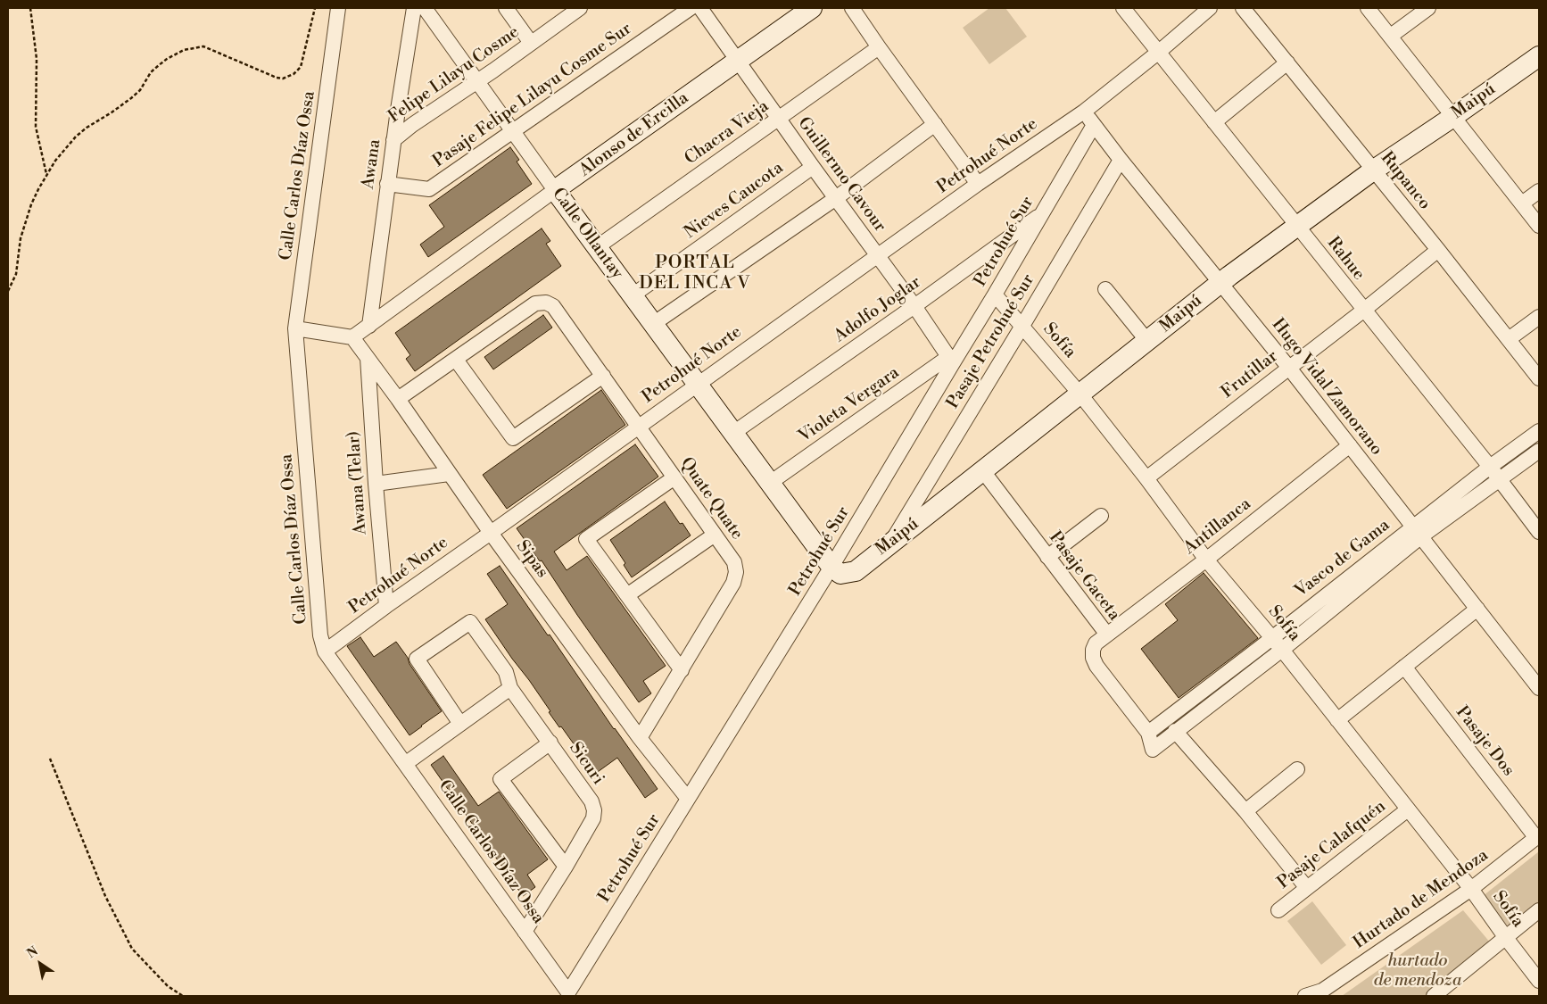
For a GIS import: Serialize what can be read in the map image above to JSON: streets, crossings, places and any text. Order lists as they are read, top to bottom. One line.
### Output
{"streets":{"street":["Felipe Lilayu Cosme","Pasaje Felipe Lilayu Cosme Sur","Maipú","Chacra Vieja","Alonso de Ercilla","Petrohué Norte","Awana","Guillermo Cavour","Calle Carlos Díaz Ossa","Rupanco","Nieves Caucota","Calle Ollantay","Petrohué Sur","Rahue","Adolfo Joglar","Sofía","Pasaje Petrohué Sur","Frutillar","Hugo Vidal Zamorano","Violeta Vergara","Awana (Telar)","Quate Quate","Antillanca","Vasco de Gama","Sipas","Pasaje Gaceta","Pasaje Dos","Sicuri","Pasaje Calafquén","Hurtado de Mendoza"]},"crossings":[["Felipe Lilayu Cosme","Awana"],["Felipe Lilayu Cosme","Calle Ollantay"],["Pasaje Felipe Lilayu Cosme Sur","Awana"],["Pasaje Felipe Lilayu Cosme Sur","Calle Ollantay"],["Maipú","Rupanco"],["Maipú","Calle Ollantay"],["Maipú","Petrohué Sur"],["Maipú","Rahue"],["Maipú","Sofía"],["Maipú","Pasaje Petrohué Sur"],["Maipú","Hugo Vidal Zamorano"],["Maipú","Pasaje Gaceta"],["Chacra Vieja","Guillermo Cavour"],["Chacra Vieja","Calle Ollantay"],["Alonso de Ercilla","Awana"],["Alonso de Ercilla","Guillermo Cavour"],["Alonso de Ercilla","Calle Ollantay"],["Alonso de Ercilla","Sipas"],["Petrohué Norte","Guillermo Cavour"],["Petrohué Norte","Calle Carlos Díaz Ossa"],["Petrohué Norte","Calle Ollantay"],["Petrohué Norte","Rahue"],["Petrohué Norte","Hugo Vidal Zamorano"],["Petrohué Norte","Awana (Telar)"],["Petrohué Norte","Quate Quate"],["Petrohué Norte","Sipas"],["Guillermo Cavour","Nieves Caucota"],["Guillermo Cavour","Petrohué Sur"],["Guillermo Cavour","Adolfo Joglar"],["Guillermo Cavour","Violeta Vergara"],["Calle Carlos Díaz Ossa","Petrohué Sur"],["Calle Carlos Díaz Ossa","Sicuri"],["Rupanco","Frutillar"],["Nieves Caucota","Calle Ollantay"],["Calle Ollantay","Petrohué Sur"],["Calle Ollantay","Adolfo Joglar"],["Calle Ollantay","Violeta Vergara"],["Petrohué Sur","Adolfo Joglar"],["Petrohué Sur","Sofía"],["Petrohué Sur","Hugo Vidal Zamorano"],["Petrohué Sur","Violeta Vergara"],["Petrohué Sur","Sipas"],["Rahue","Frutillar"],["Rahue","Vasco de Gama"],["Sofía","Pasaje Petrohué Sur"],["Sofía","Frutillar"],["Sofía","Antillanca"],["Sofía","Vasco de Gama"],["Sofía","Pasaje Calafquén"],["Sofía","Hurtado de Mendoza"],["Pasaje Petrohué Sur","Hugo Vidal Zamorano"],["Frutillar","Hugo Vidal Zamorano"],["Hugo Vidal Zamorano","Antillanca"],["Hugo Vidal Zamorano","Vasco de Gama"],["Awana (Telar)","Sipas"],["Quate Quate","Sipas"],["Antillanca","Pasaje Gaceta"],["Vasco de Gama","Pasaje Gaceta"],["Pasaje Dos","Hurtado de Mendoza"]],"districts":["PORTAL DEL INCA V"],"parks":["hurtado de mendoza"],"north":"top left"}
